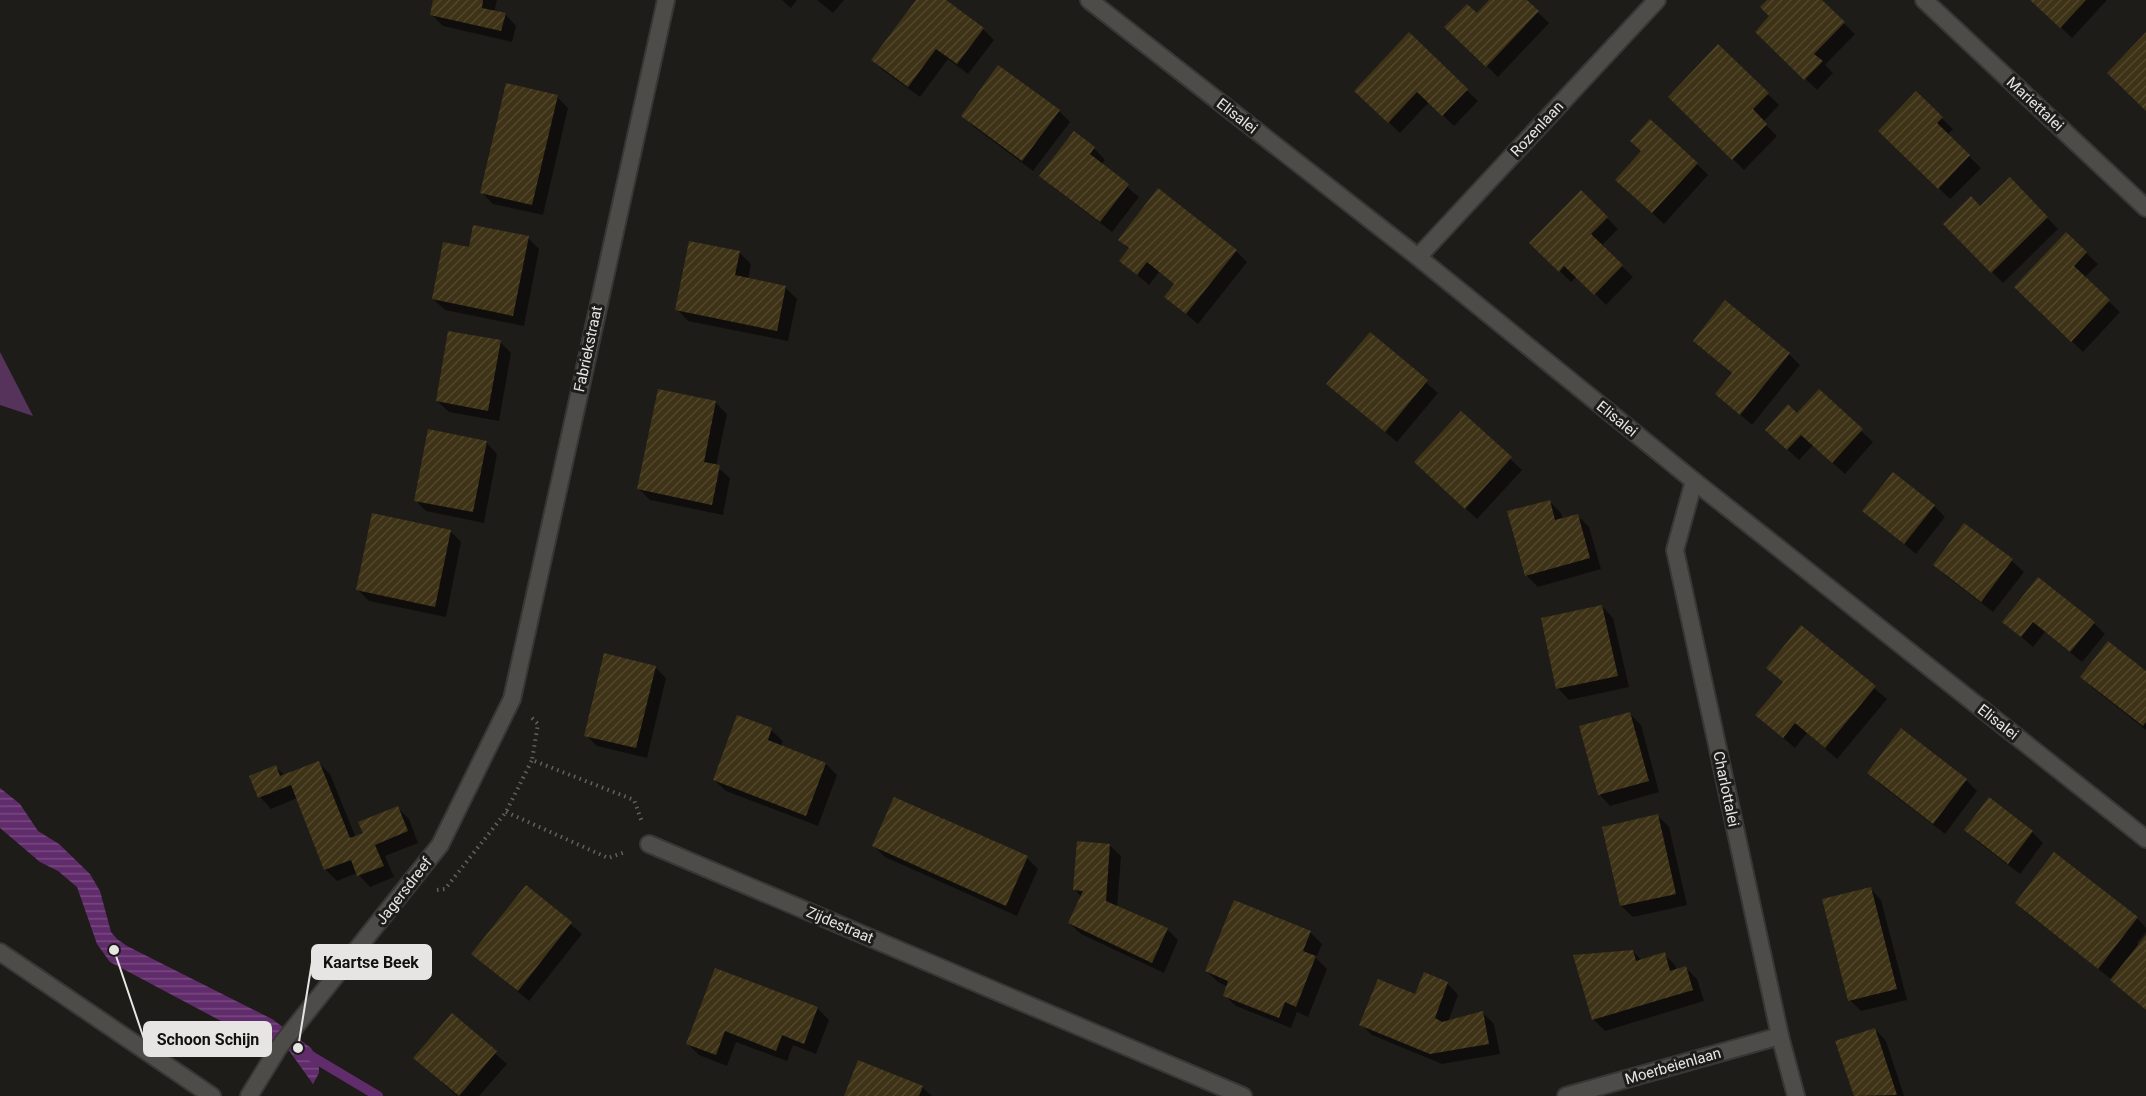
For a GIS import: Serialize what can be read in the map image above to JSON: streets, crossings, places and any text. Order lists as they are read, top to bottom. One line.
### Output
{"streets":{"street":["Mariettalei","Elisalei","Rozenlaan","Fabriekstraat","Charlottalei","Jagersdreef","Zijdestraat","Moerbeienlaan"]},"crossings":[["Elisalei","Rozenlaan"],["Elisalei","Charlottalei"],["Fabriekstraat","Jagersdreef"],["Charlottalei","Moerbeienlaan"]],"places":["Schoon Schijn","Kaartse Beek"]}
